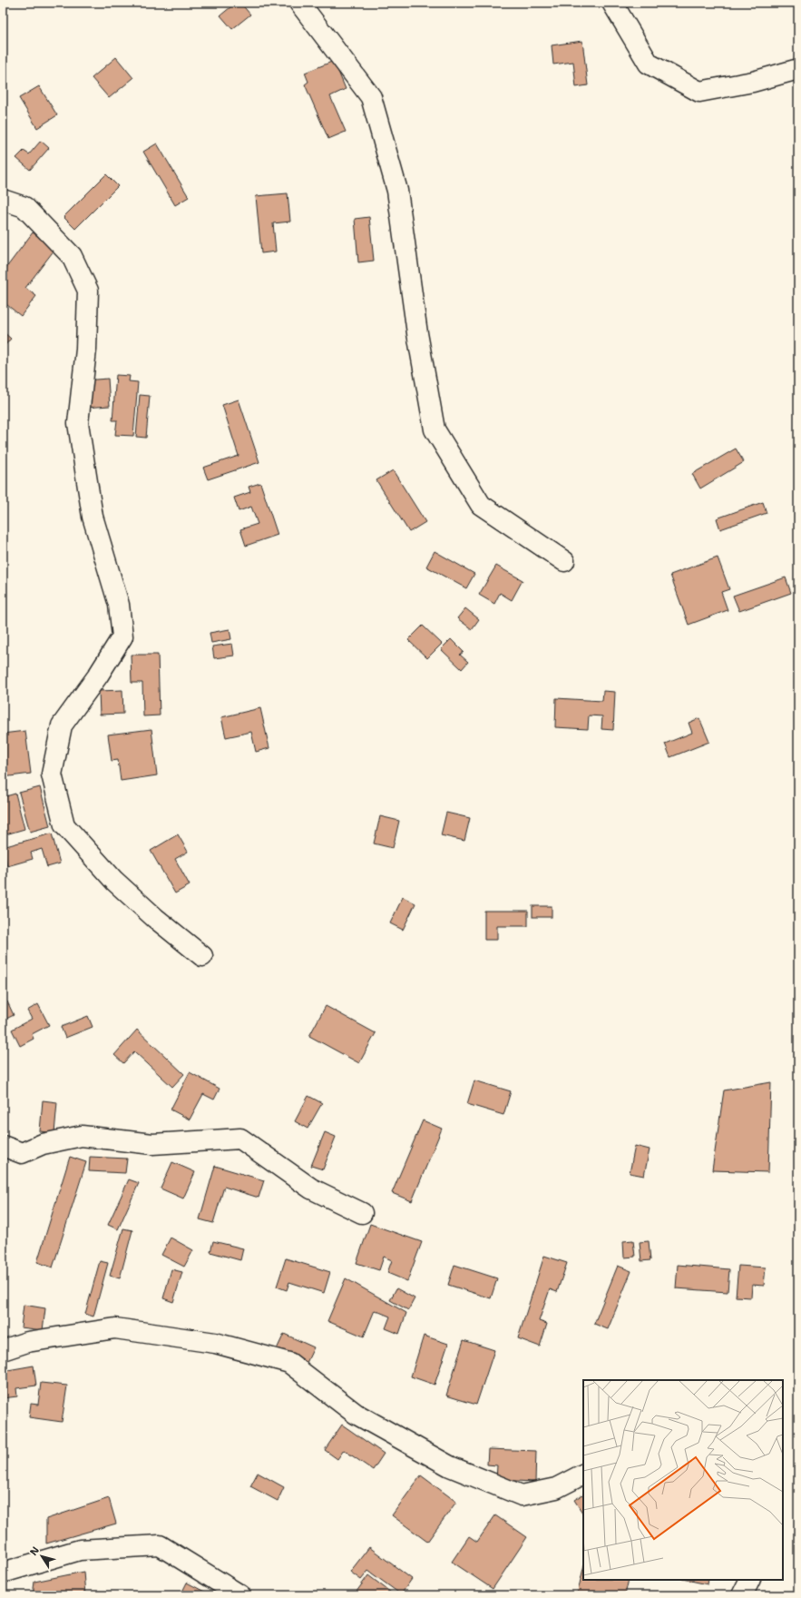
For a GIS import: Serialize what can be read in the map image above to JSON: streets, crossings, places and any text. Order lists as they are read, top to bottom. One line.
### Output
{"north":"top left"}
